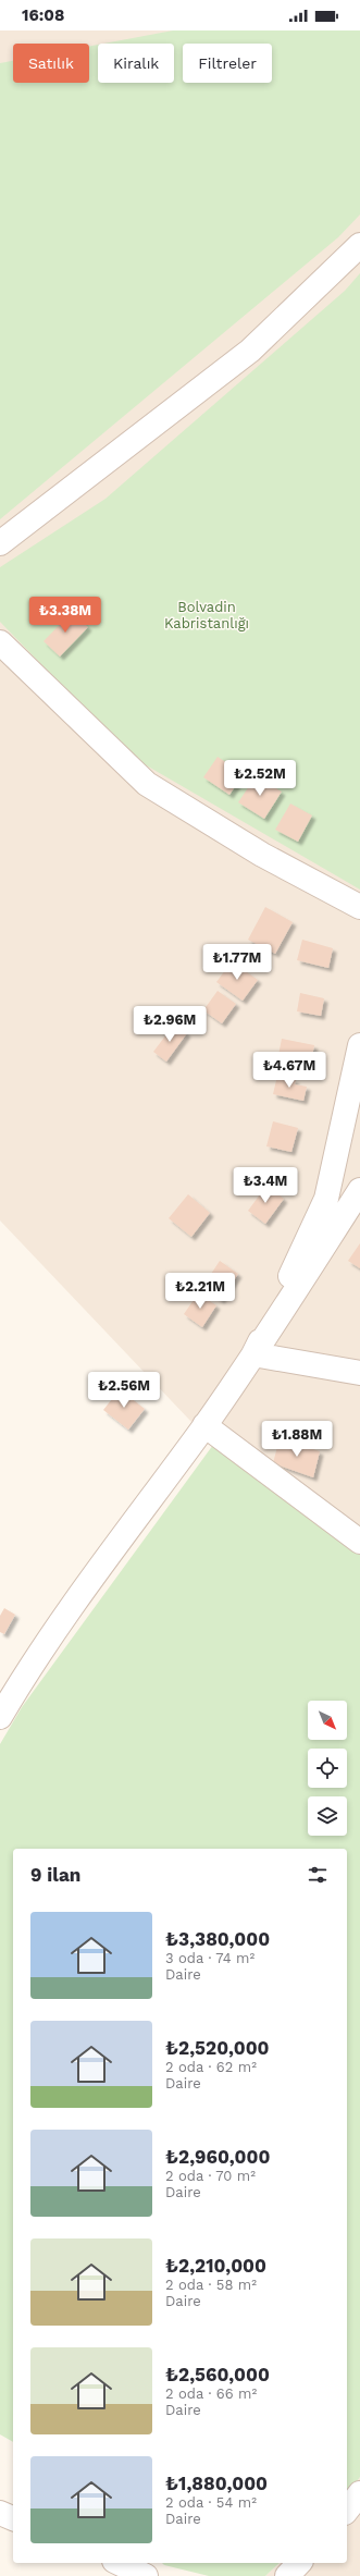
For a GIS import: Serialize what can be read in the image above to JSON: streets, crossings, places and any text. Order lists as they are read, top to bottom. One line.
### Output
{"parks":["Bolvadin Kabristanlığı"],"north":"bottom right","page":{"status":"16:08","chip":["Satılık","Kiralık","Filtreler"],"price":["₺3.38M","₺2.52M","₺1.77M","₺2.96M","₺4.67M","₺3.4M","₺2.21M","₺2.56M","₺1.88M"],"heading":"9 ilan","list":[{"name":"₺3,380,000","note":"3 oda · 74 m² · Daire"},{"name":"₺2,520,000","note":"2 oda · 62 m² · Daire"},{"name":"₺2,960,000","note":"2 oda · 70 m² · Daire"},{"name":"₺2,210,000","note":"2 oda · 58 m² · Daire"},{"name":"₺2,560,000","note":"2 oda · 66 m² · Daire"},{"name":"₺1,880,000","note":"2 oda · 54 m² · Daire"}]}}
